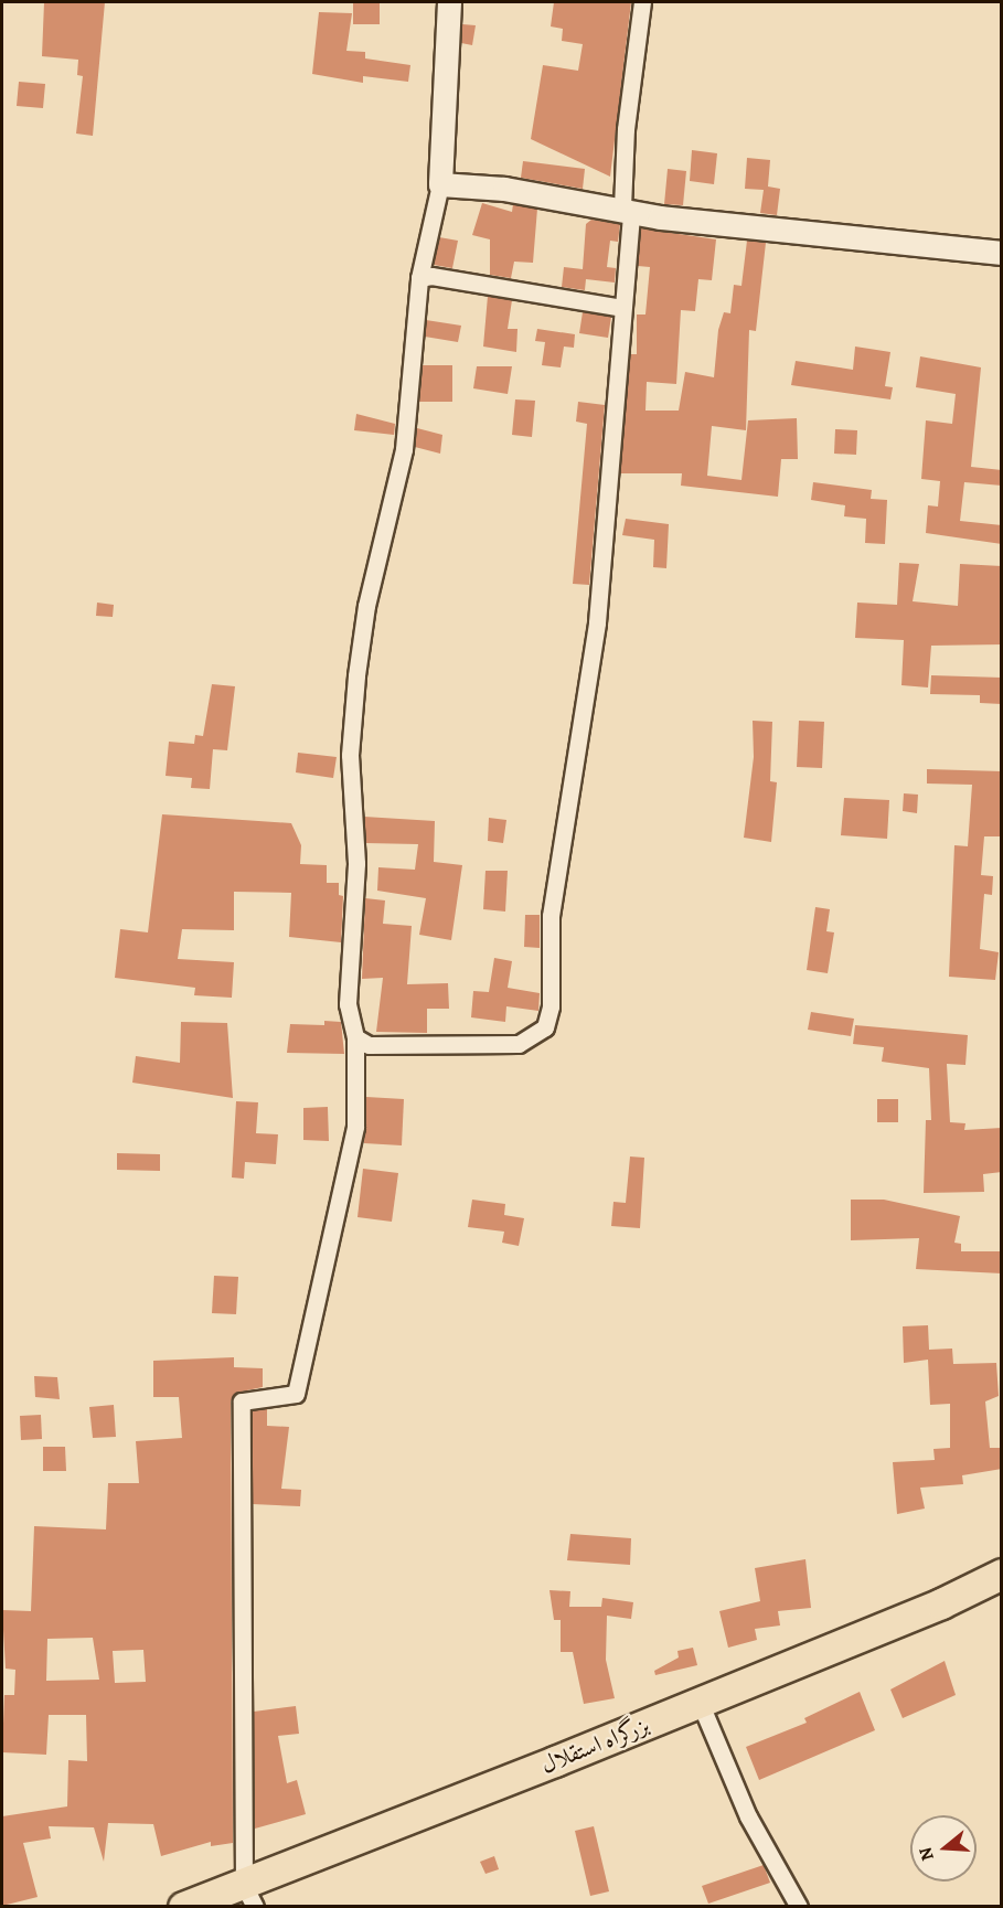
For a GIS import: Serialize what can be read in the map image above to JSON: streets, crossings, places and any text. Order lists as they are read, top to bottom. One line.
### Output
{"streets":{"highway":["بزرگراه استقلال"]},"north":"left"}
